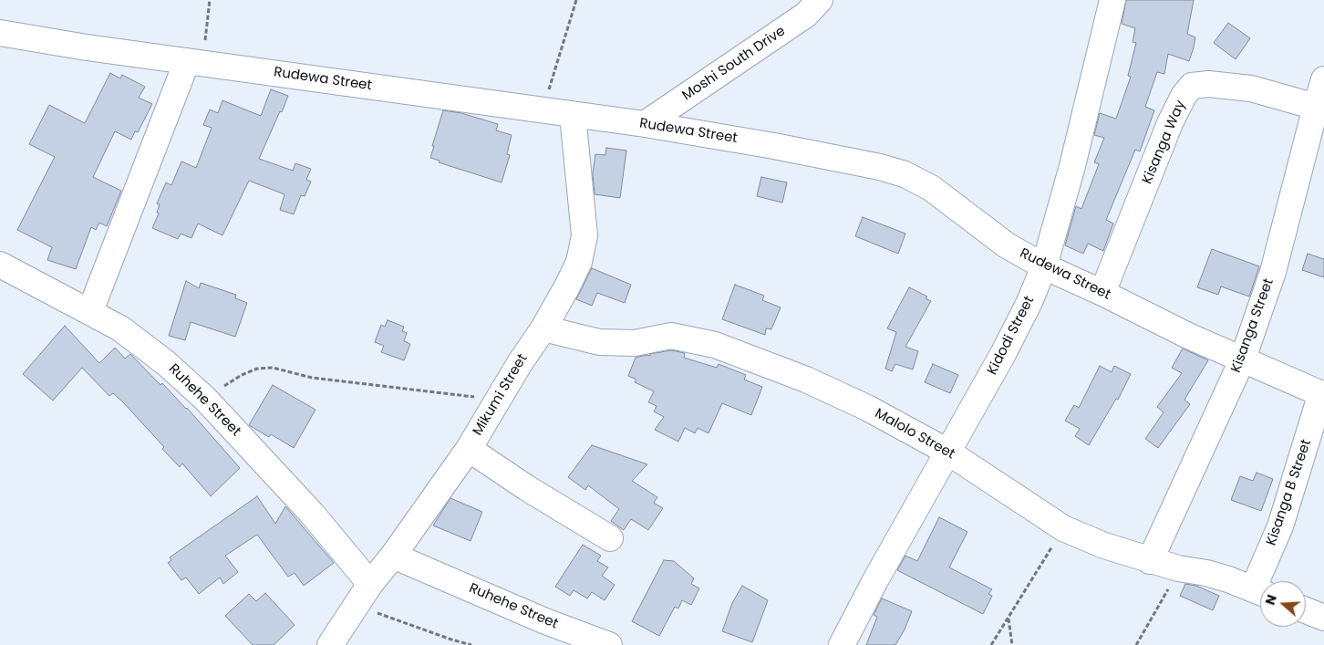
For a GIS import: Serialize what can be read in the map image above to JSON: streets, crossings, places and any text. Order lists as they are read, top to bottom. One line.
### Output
{"streets":{"street":["Moshi South Drive","Rudewa Street","Kisanga Way","Kisanga Street","Kidodi Street","Mikumi Street","Ruhehe Street","Malolo Street","Kisanga B Street"]},"crossings":[["Moshi South Drive","Rudewa Street"],["Rudewa Street","Kisanga Way"],["Rudewa Street","Kisanga Street"],["Rudewa Street","Kidodi Street"],["Rudewa Street","Mikumi Street"],["Rudewa Street","Kisanga B Street"],["Kisanga Way","Kisanga Street"],["Kisanga Street","Malolo Street"],["Kidodi Street","Malolo Street"],["Mikumi Street","Ruhehe Street"],["Mikumi Street","Malolo Street"]],"north":"left"}
